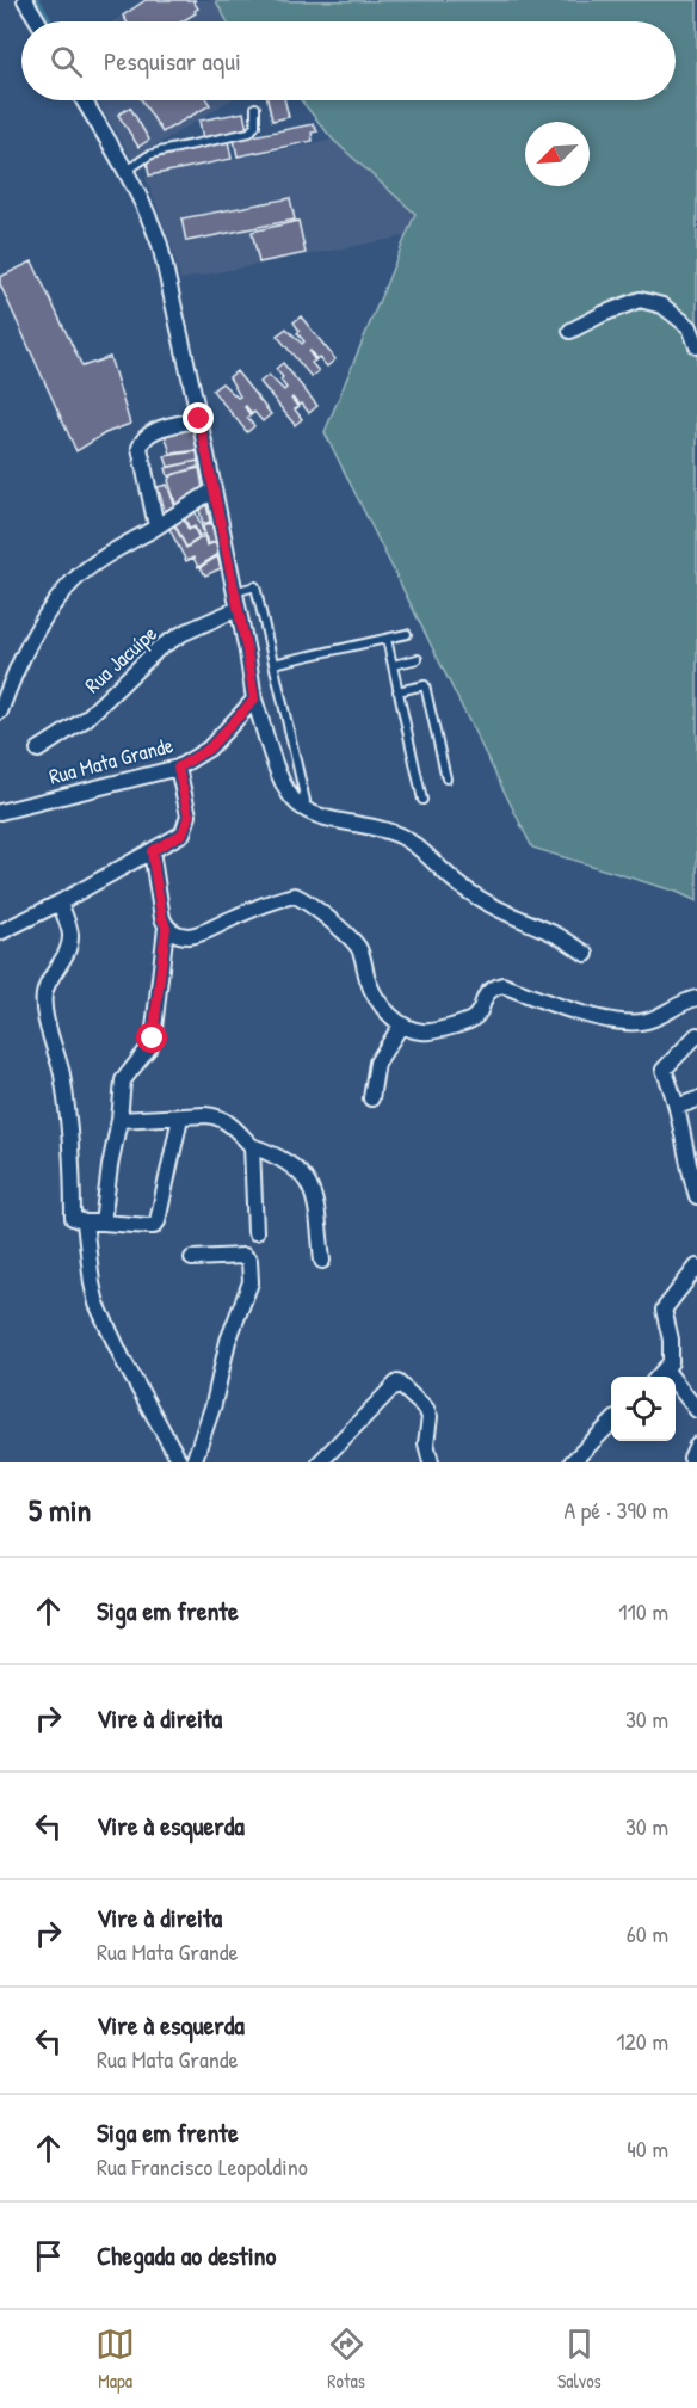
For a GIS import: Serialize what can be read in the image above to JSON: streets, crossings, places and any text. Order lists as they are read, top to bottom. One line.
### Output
{"streets":{"street":["Rua Jacuípe","Rua Mata Grande"]},"north":"bottom left","page":{"search":"Pesquisar aqui","heading":["5 min","A pé · 390 m"],"list":[["Siga em frente","110 m"],["Vire à direita","30 m"],["Vire à esquerda","30 m"],["Vire à direita","Rua Mata Grande","60 m"],["Vire à esquerda","Rua Mata Grande","120 m"],["Siga em frente","Rua Francisco Leopoldino","40 m"],"Chegada ao destino"],"nav":["Mapa","Rotas","Salvos"]}}
